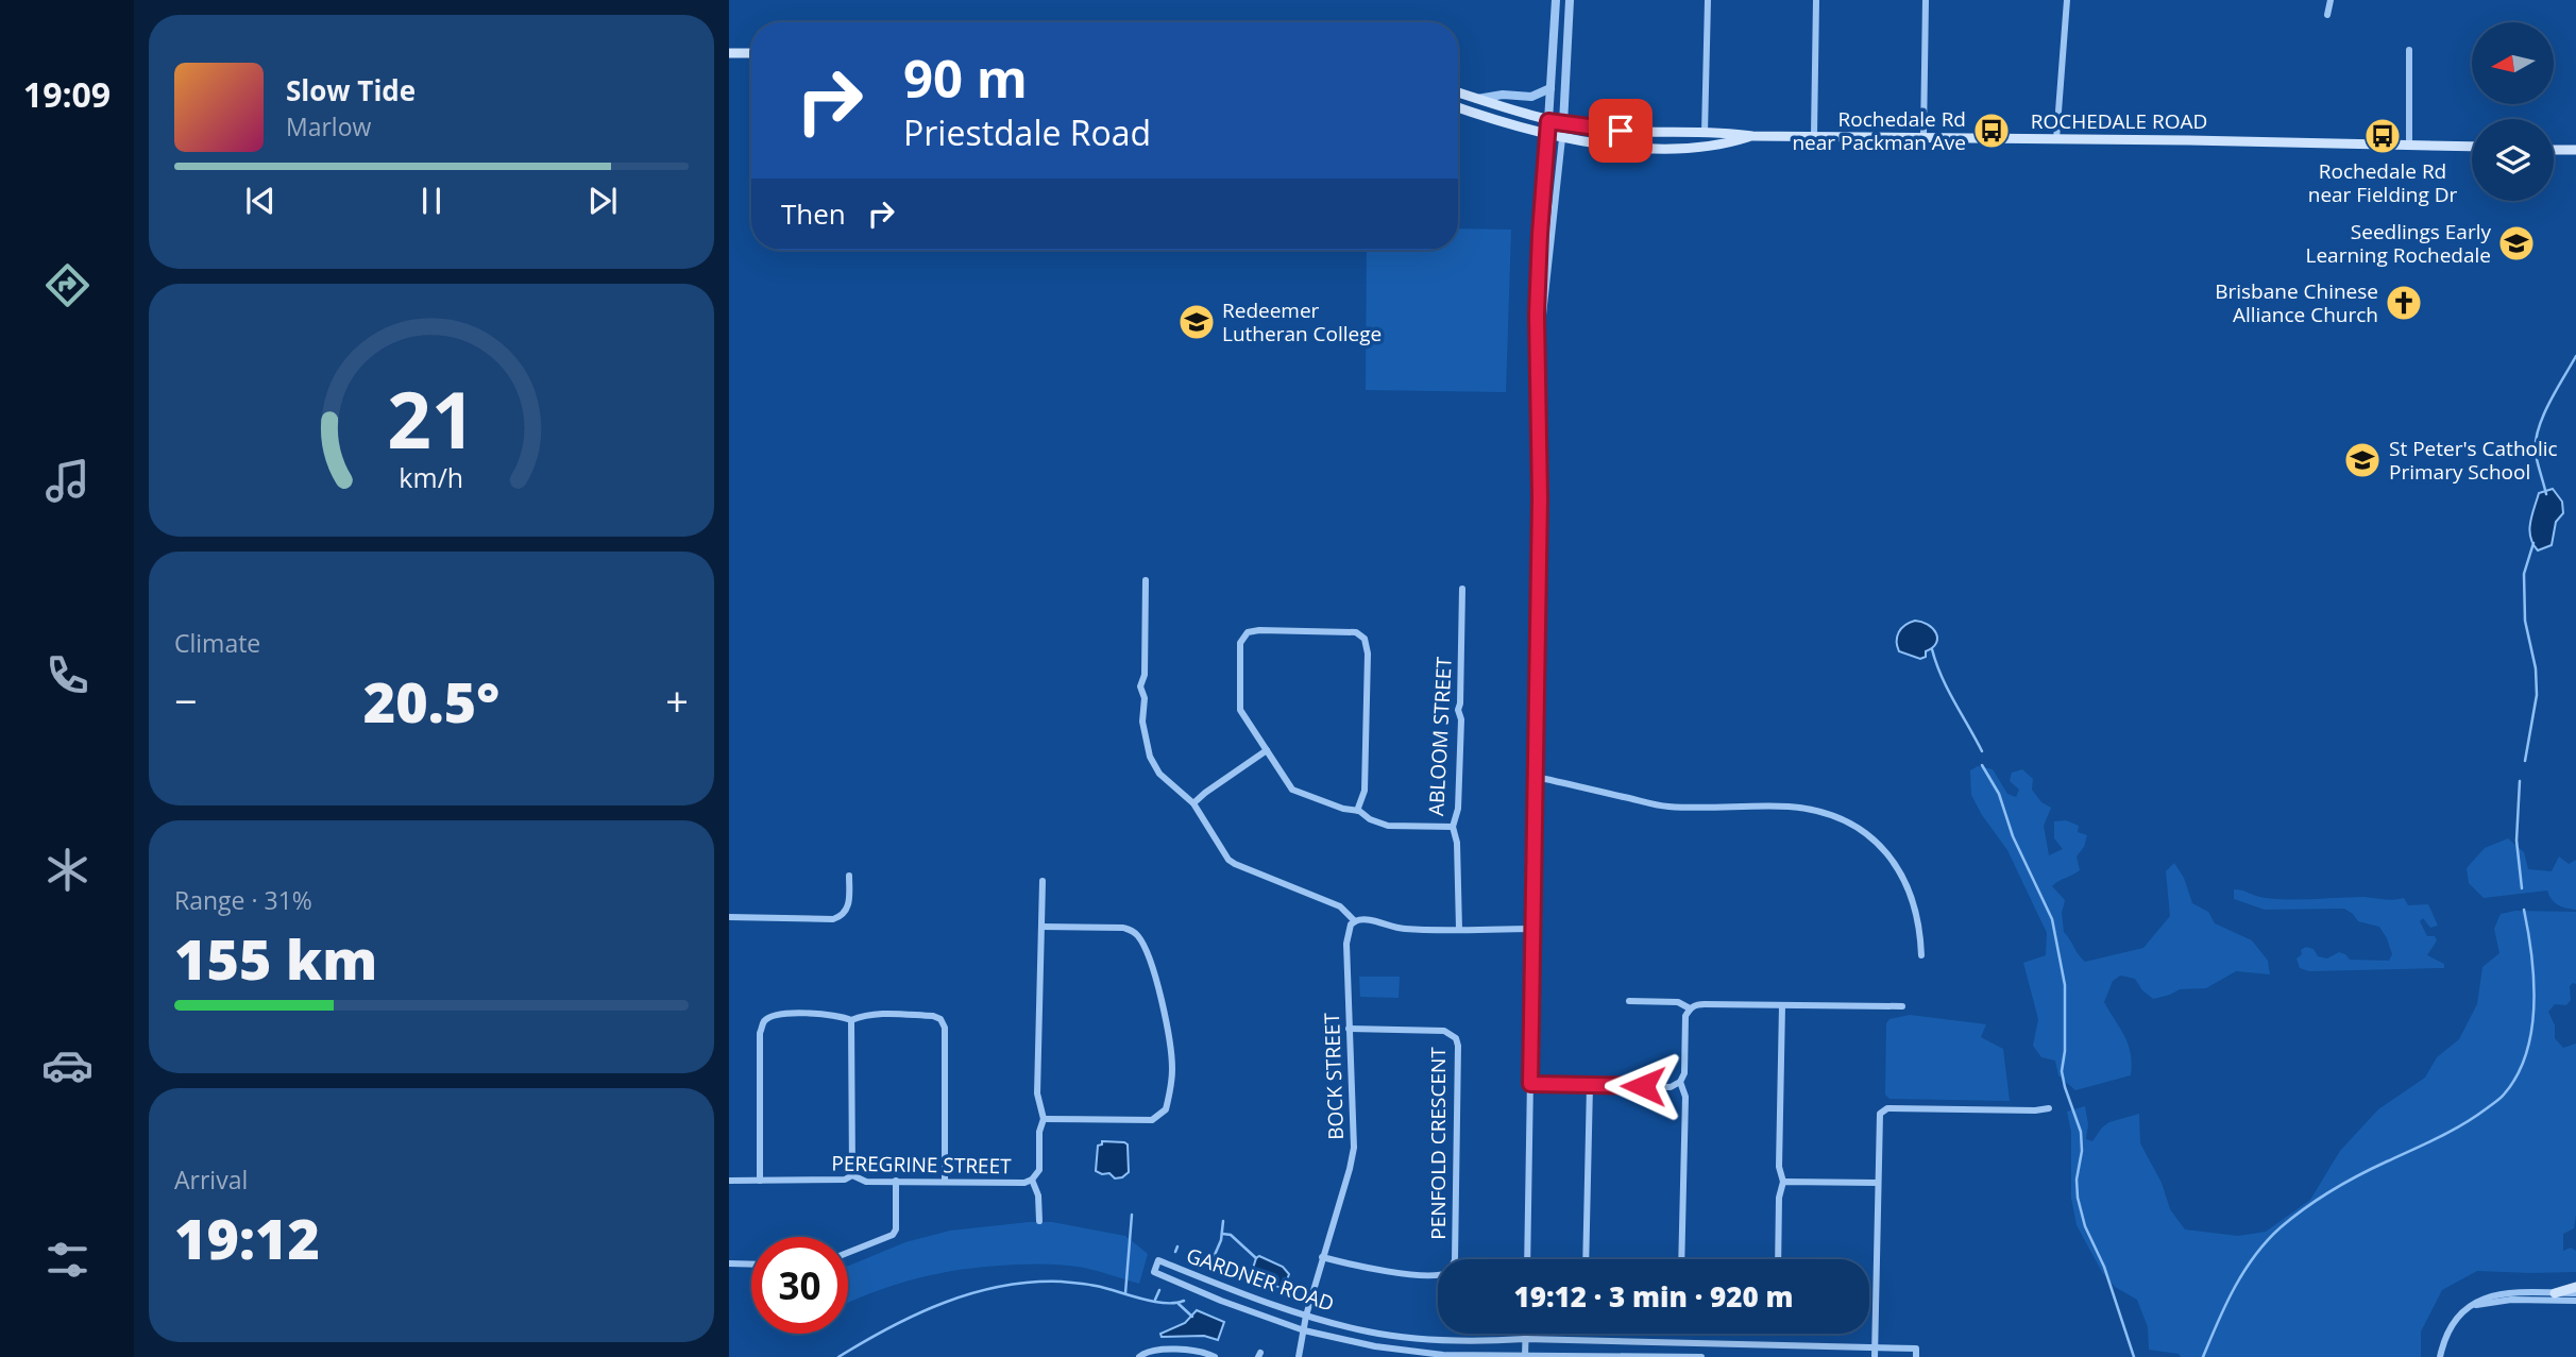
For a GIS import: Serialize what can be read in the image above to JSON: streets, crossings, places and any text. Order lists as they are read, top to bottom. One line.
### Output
{"streets":{"main road":["ROCHEDALE ROAD"],"street":["ABLOOM STREET","BOCK STREET","PENFOLD CRESCENT","PEREGRINE STREET","GARDNER ROAD"]},"crossings":[["BOCK STREET","PENFOLD CRESCENT"],["BOCK STREET","GARDNER ROAD"]],"places":{"bus stop":["Rochedale Rd near Packman Ave","Rochedale Rd near Fielding Dr"],"school or university":["Seedlings Early Learning Rochedale","Redeemer Lutheran College","St Peter's Catholic Primary School"],"church":["Brisbane Chinese Alliance Church"]},"north":"left","page":{"tabs":"19:09","turn":["90 m","Priestdale Road"],"song":["Slow Tide","Marlow"],"then":"Then","tile":["Climate",["Range · 31%","155 km"],["Arrival","19:12"]],"heat":["−","20.5°","+"],"limit":"30","trip":"19:12 · 3 min · 920 m","gauge":["21","km/h"]}}
